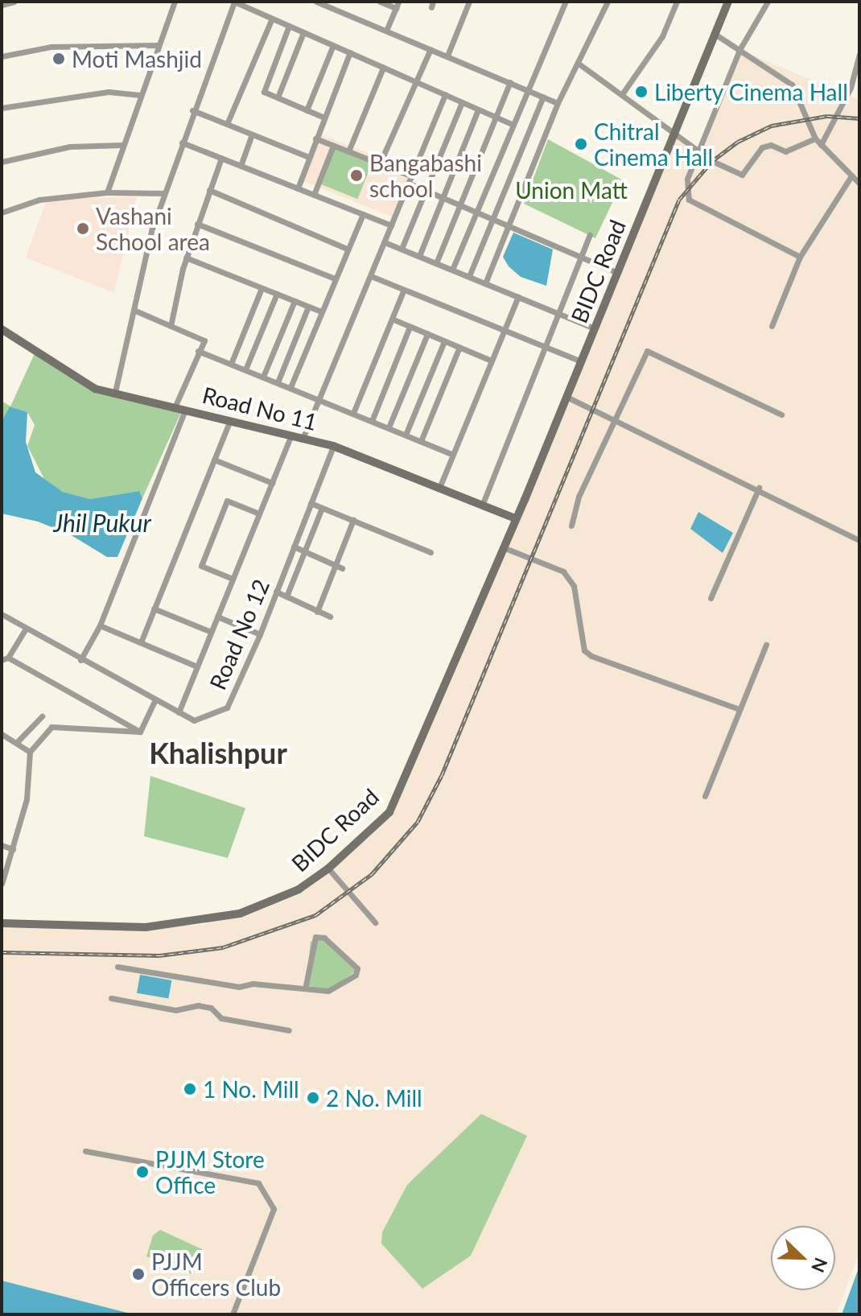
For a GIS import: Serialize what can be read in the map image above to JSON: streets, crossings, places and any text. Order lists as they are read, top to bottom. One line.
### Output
{"streets":{"main road":["BIDC Road","Road No 11"],"street":["Road No 12"]},"crossings":[["BIDC Road","Road No 11"],["Road No 11","Road No 12"]],"districts":["Khalishpur"],"water":["Jhil Pukur"],"parks":["Union Matt"],"places":["Moti Mashjid","Liberty Cinema Hall","Chitral Cinema Hall","Bangabashi school","Vashani School area","1 No. Mill","2 No. Mill","PJJM Store Office","PJJM Officers Club"],"north":"bottom right"}
